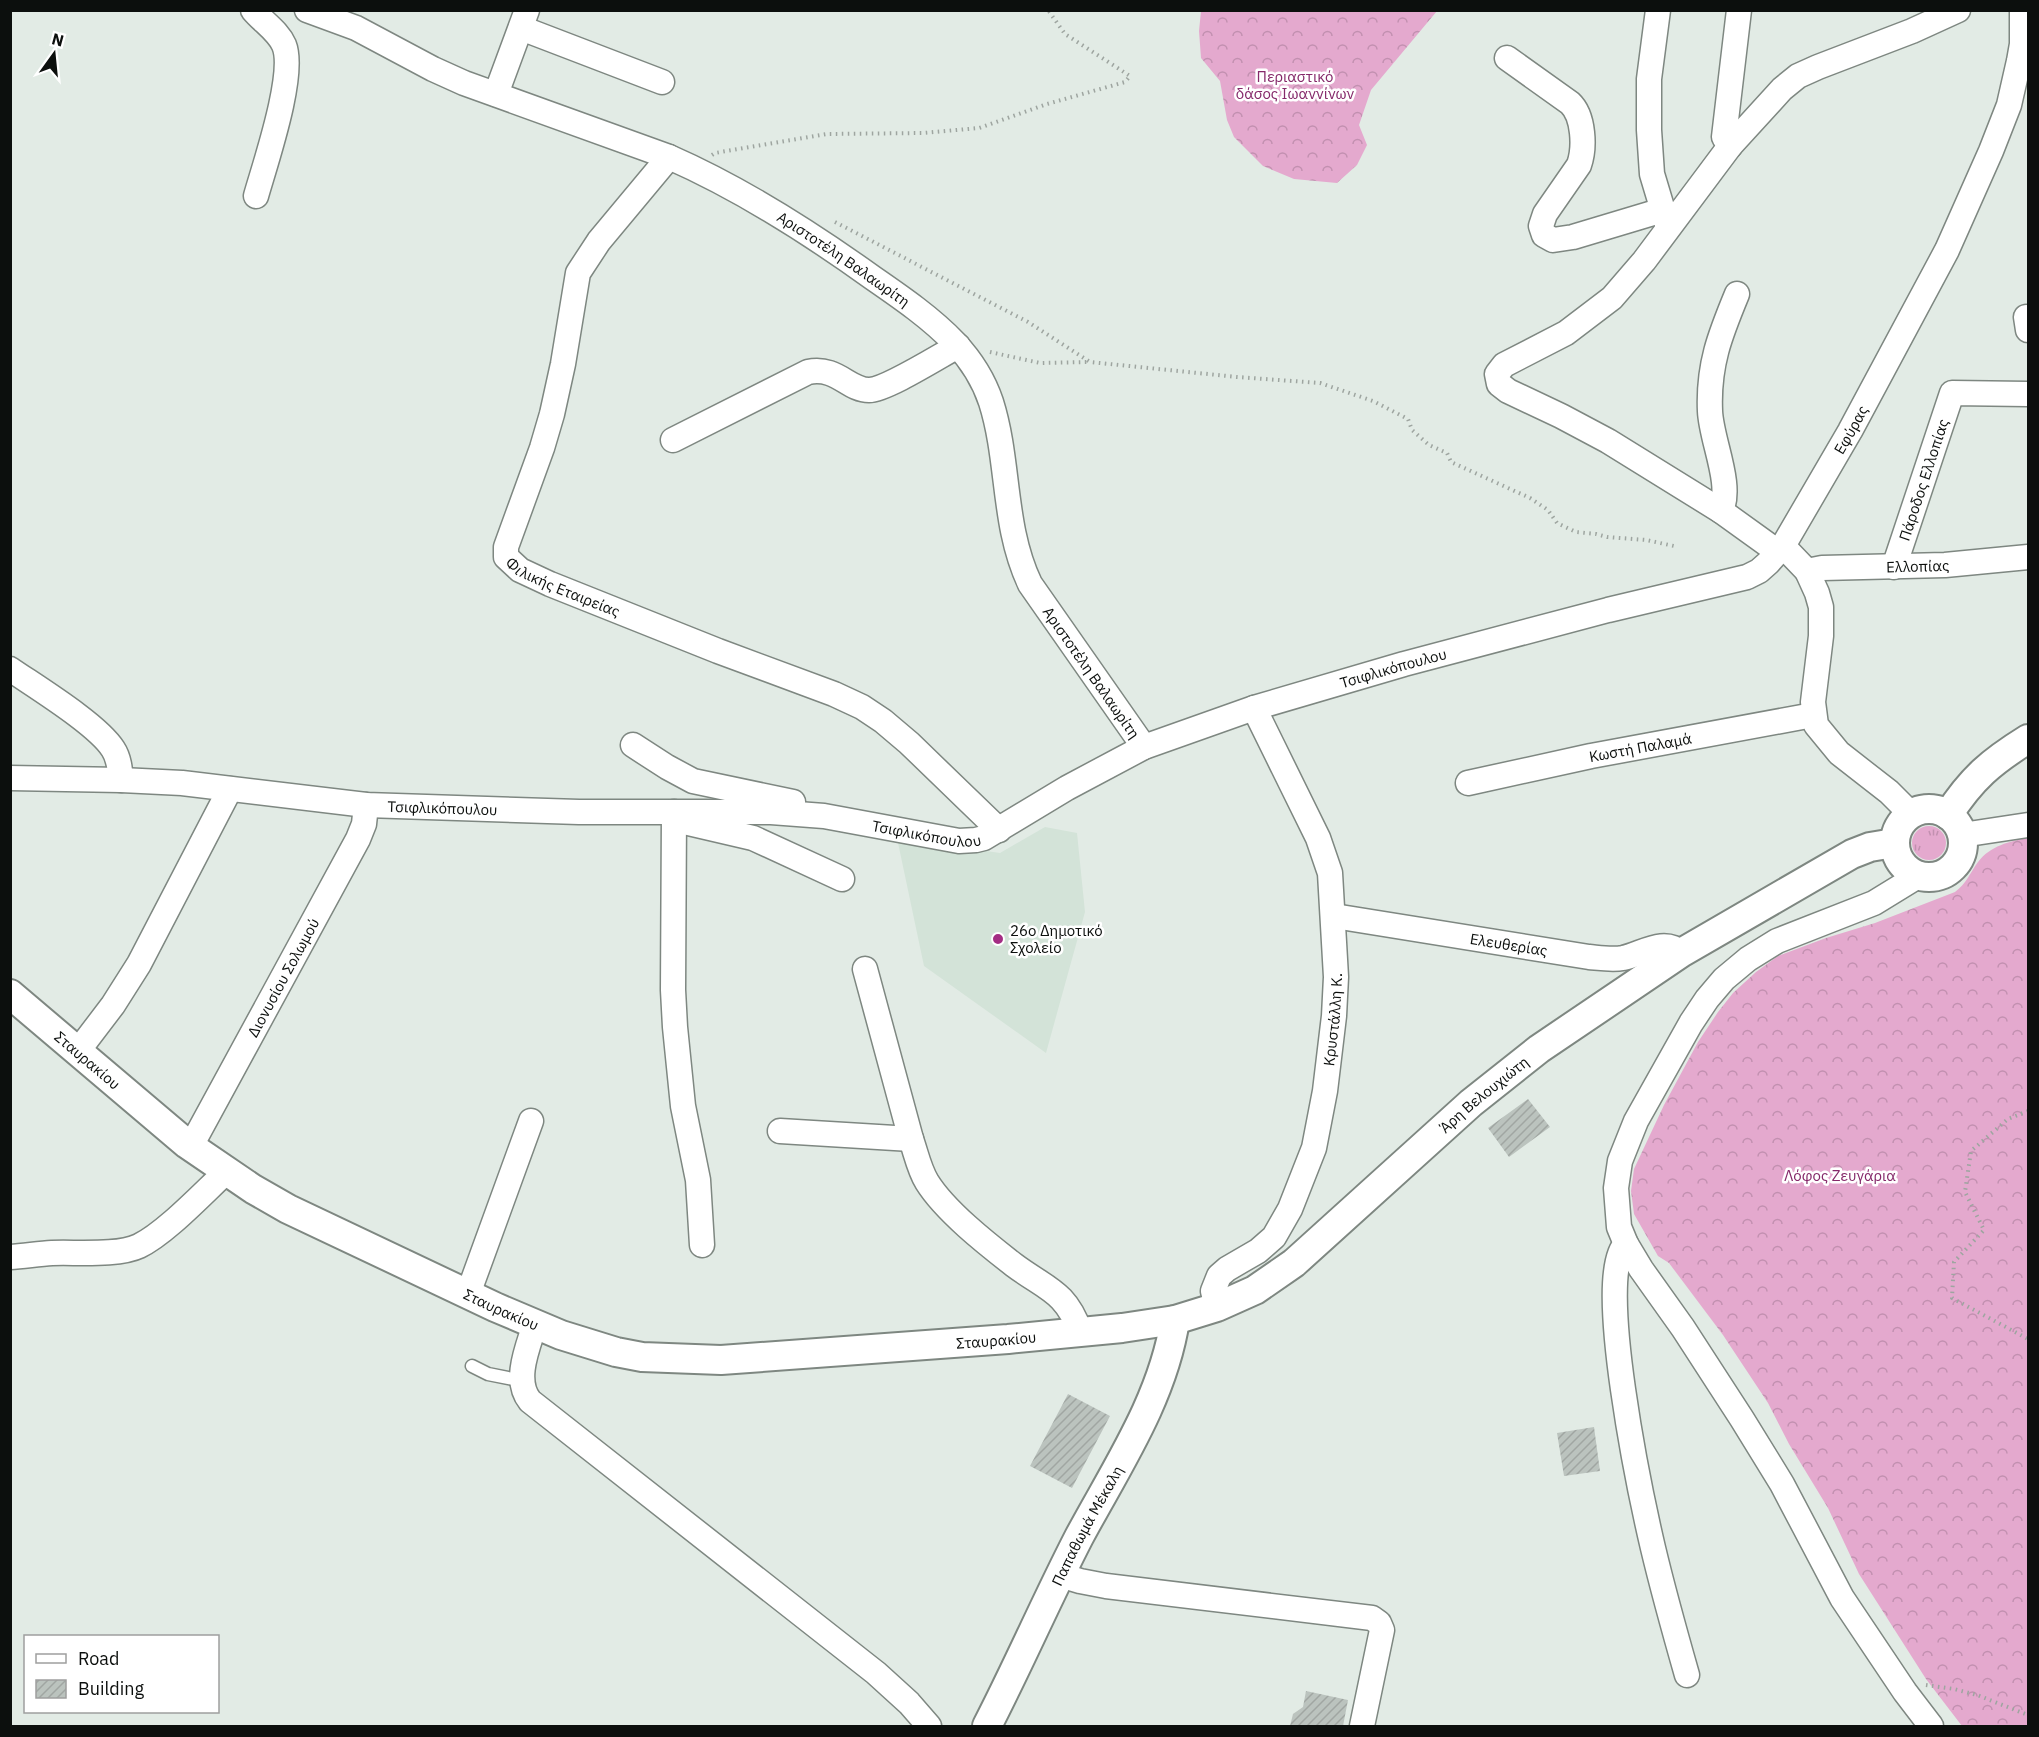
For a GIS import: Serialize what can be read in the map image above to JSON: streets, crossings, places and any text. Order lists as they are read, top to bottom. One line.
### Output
{"streets":{"street":["Αριστοτέλη Βαλαωρίτη","Εφύρας","Πάροδος Ελλοπίας","Ελλοπίας","Φιλικής Εταιρείας","Τσιφλικόπουλου","Κωστή Παλαμά","Ελευθερίας","Διονυσίου Σολωμού","Κρυστάλλη Κ.","Σταυρακίου","Άρη Βελουχιώτη","Παπαθωμά Μέκαλη"]},"crossings":[["Αριστοτέλη Βαλαωρίτη","Φιλικής Εταιρείας"],["Αριστοτέλη Βαλαωρίτη","Τσιφλικόπουλου"],["Εφύρας","Τσιφλικόπουλου"],["Πάροδος Ελλοπίας","Ελλοπίας"],["Φιλικής Εταιρείας","Τσιφλικόπουλου"],["Τσιφλικόπουλου","Διονυσίου Σολωμού"],["Τσιφλικόπουλου","Κρυστάλλη Κ."],["Ελευθερίας","Κρυστάλλη Κ."],["Ελευθερίας","Άρη Βελουχιώτη"],["Διονυσίου Σολωμού","Σταυρακίου"],["Κρυστάλλη Κ.","Άρη Βελουχιώτη"],["Σταυρακίου","Άρη Βελουχιώτη"],["Άρη Βελουχιώτη","Παπαθωμά Μέκαλη"]],"parks":["Περιαστικό δάσος Ιωαννίνων","Λόφος Ζευγάρια"],"places":["26ο Δημοτικό Σχολείο"],"legend":["Road","Building"],"north":"top"}
